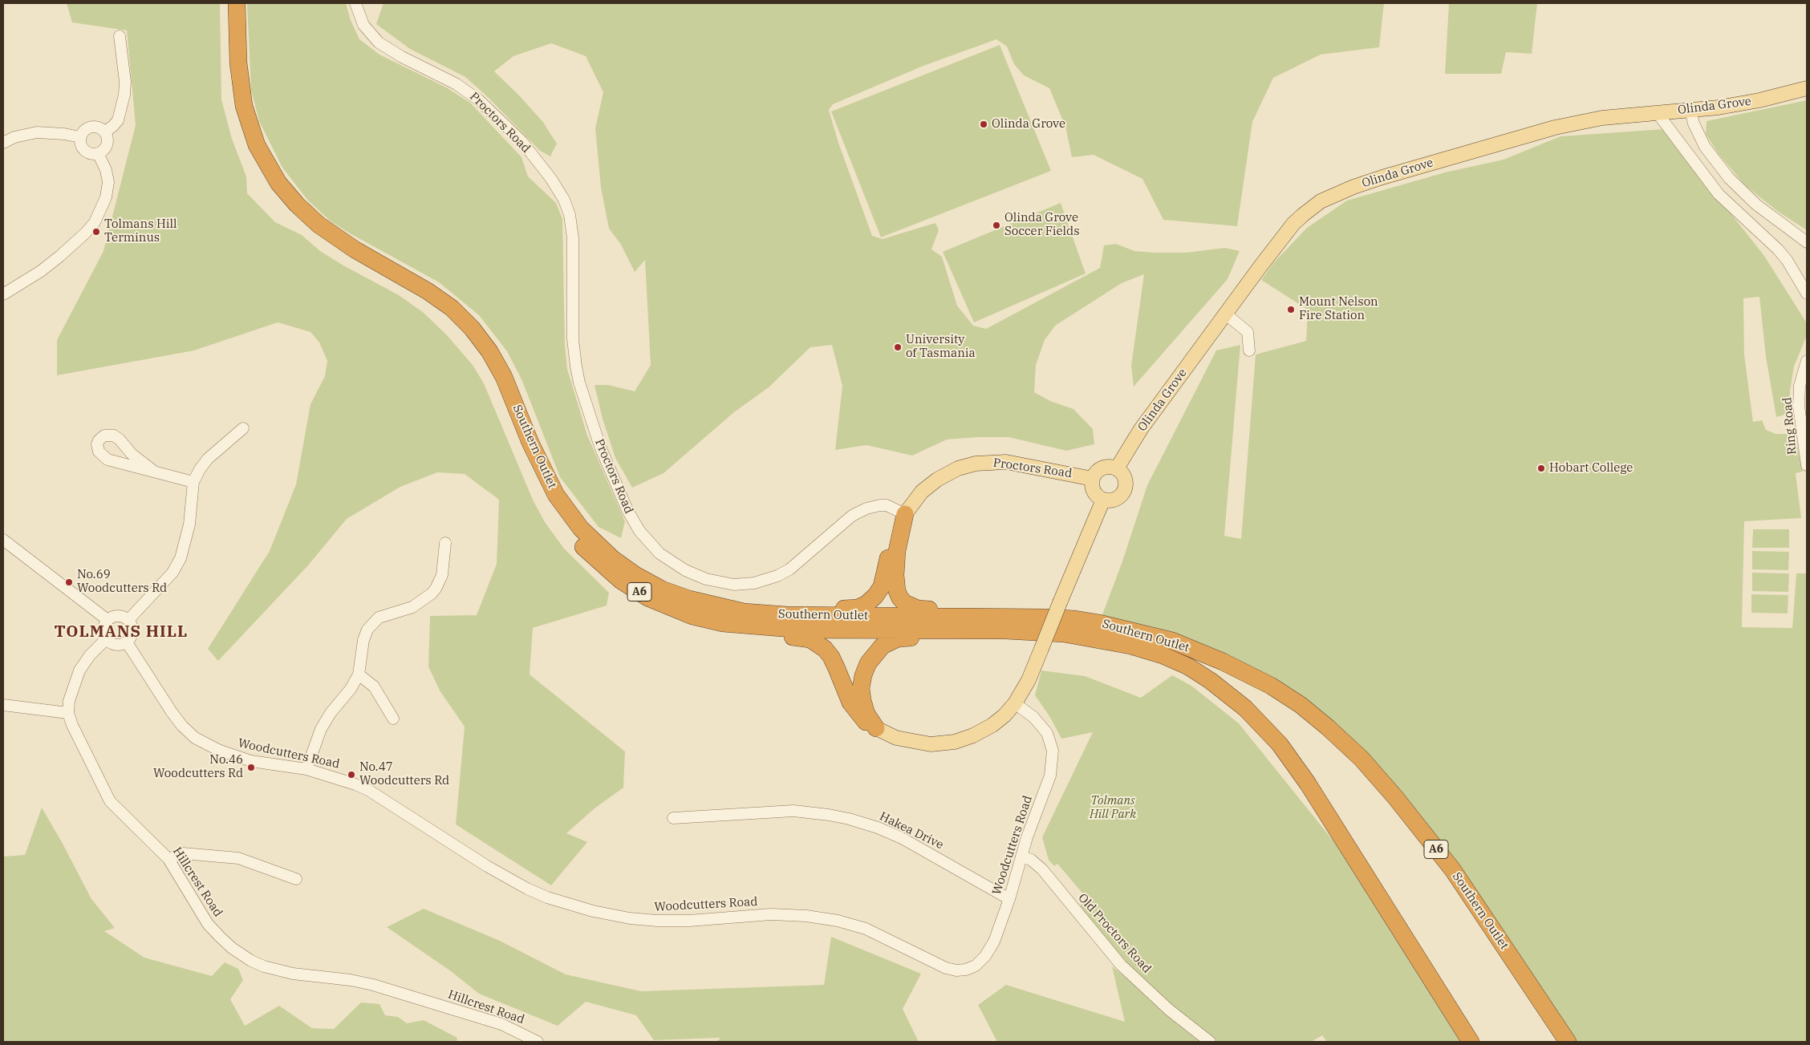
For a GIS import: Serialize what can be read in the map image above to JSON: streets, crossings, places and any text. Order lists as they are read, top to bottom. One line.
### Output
{"streets":{"highway":["Southern Outlet","A6"],"main road":["Olinda Grove","Proctors Road"],"street":["Ring Road","Woodcutters Road","Hakea Drive","Hillcrest Road","Old Proctors Road"]},"crossings":[["Olinda Grove","Proctors Road"],["Woodcutters Road","Hakea Drive"],["Woodcutters Road","Hillcrest Road"],["Woodcutters Road","Old Proctors Road"]],"districts":["TOLMANS HILL"],"parks":["Tolmans Hill Park"],"places":["Olinda Grove","Olinda Grove Soccer Fields","Tolmans Hill Terminus","Mount Nelson Fire Station","University of Tasmania","Hobart College","No.69 Woodcutters Rd","No.46 Woodcutters Rd","No.47 Woodcutters Rd"]}
